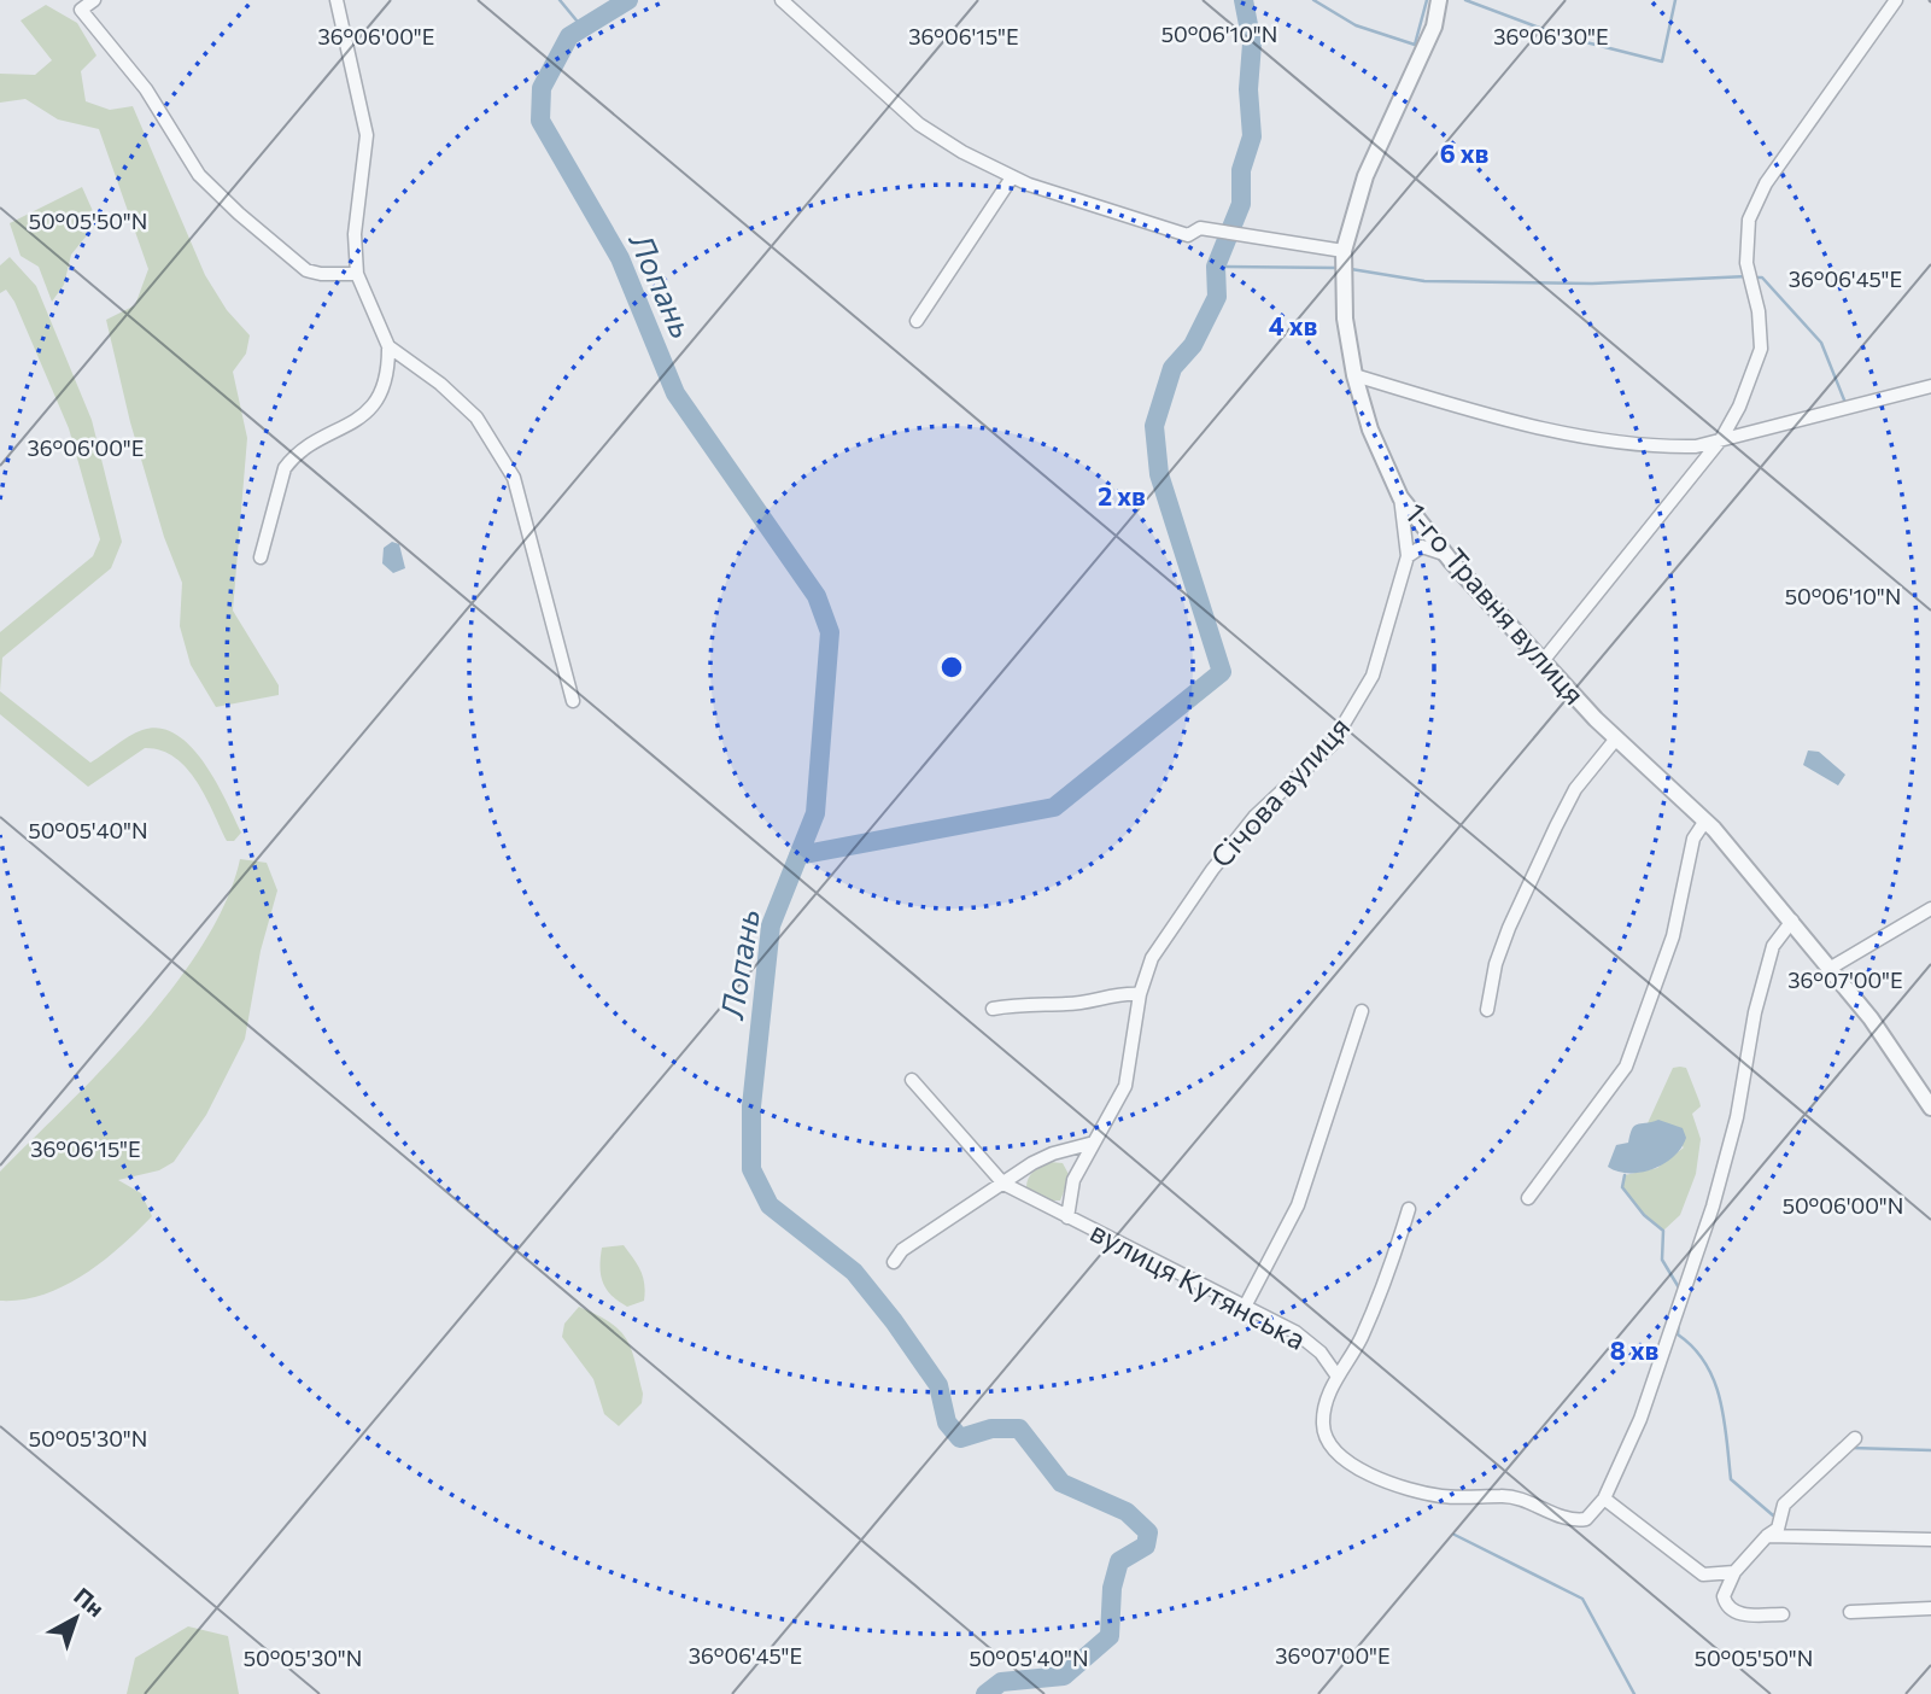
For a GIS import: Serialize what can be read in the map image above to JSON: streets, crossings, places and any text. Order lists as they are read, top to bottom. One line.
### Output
{"streets":{"street":["1-го Травня вулиця","Січова вулиця","вулиця Кутянська"]},"crossings":[["1-го Травня вулиця","Січова вулиця"],["Січова вулиця","вулиця Кутянська"]],"water":["Лопань"],"north":"top right","coordinates":["50°06'10\"N","36°06'00\"E","36°06'15\"E","36°06'30\"E","50°05'50\"N","36°06'45\"E","50°05'40\"N","36°07'00\"E","50°06'00\"N","50°05'30\"N"],"rings":["6 хв","4 хв","2 хв","8 хв"]}
